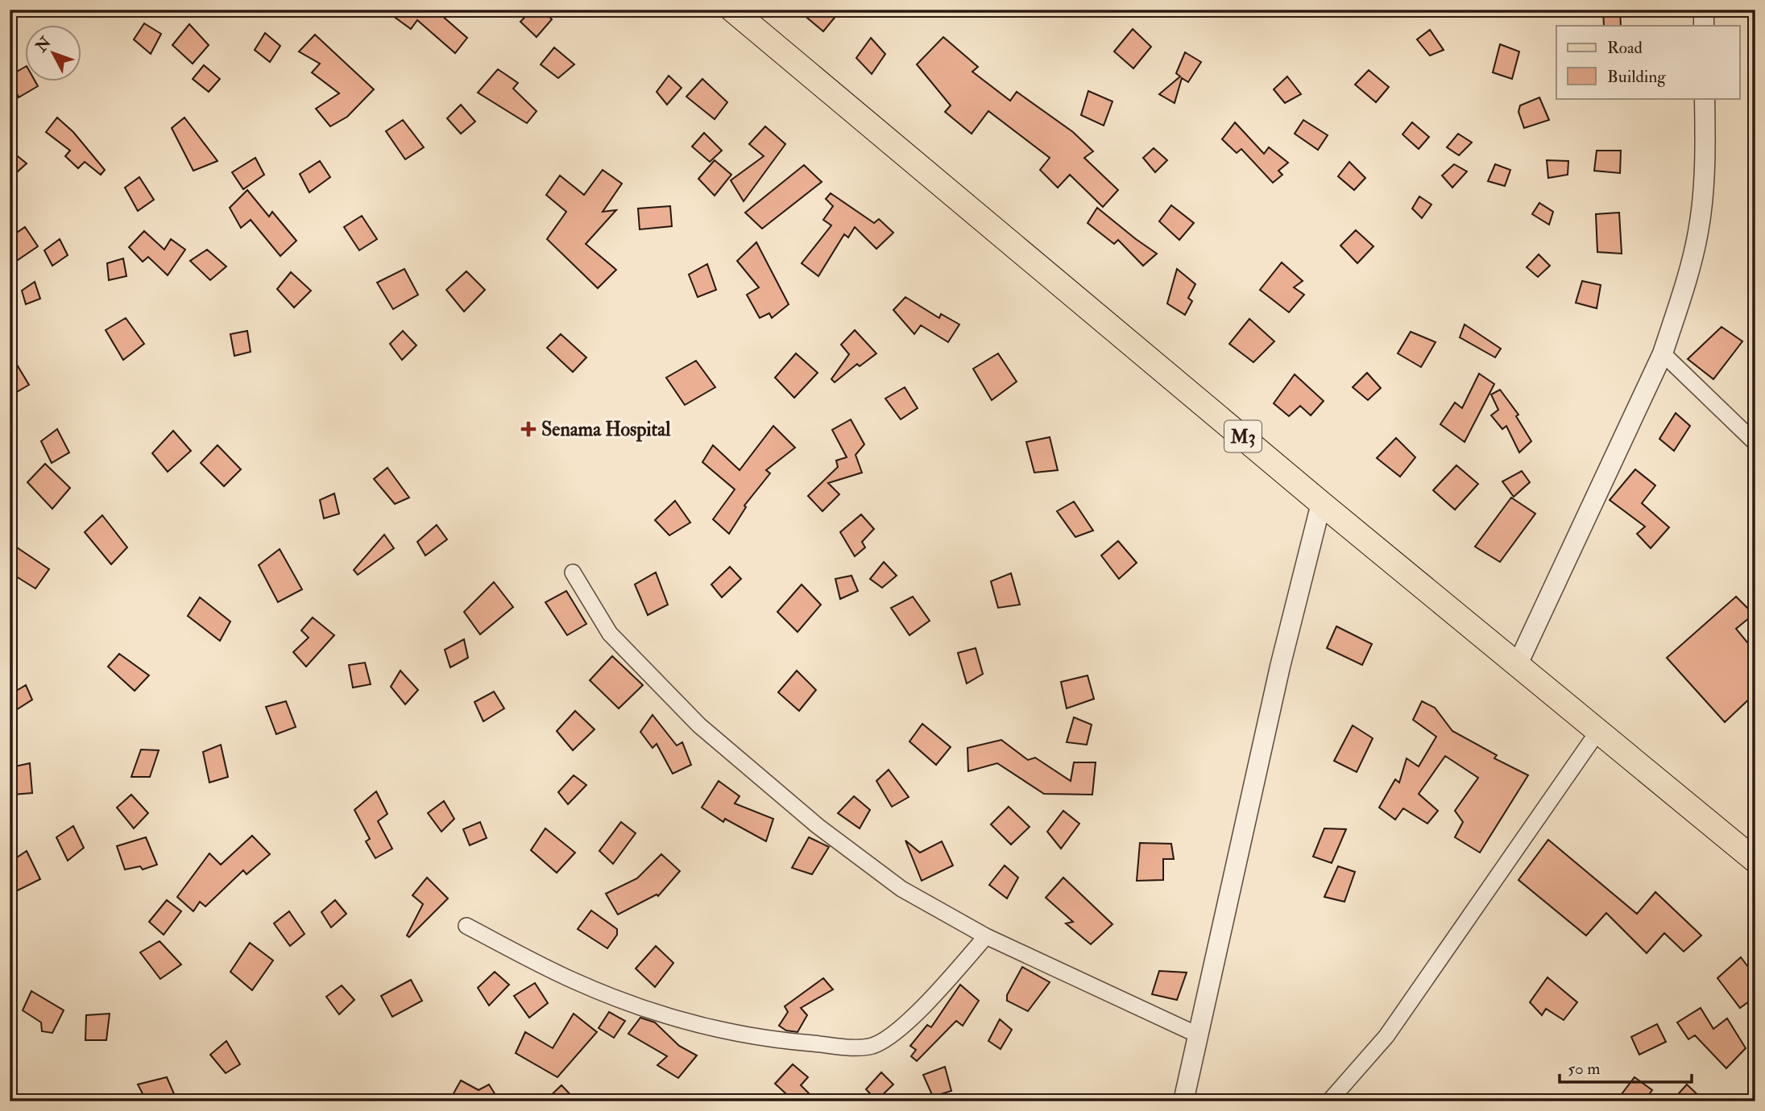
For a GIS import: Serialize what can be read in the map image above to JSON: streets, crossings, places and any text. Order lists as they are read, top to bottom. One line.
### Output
{"streets":{"main road":["M3"]},"places":{"health":["Senama Hospital"]},"legend":["Road","Building"],"scale_bar":"50 m","north":"top left"}
